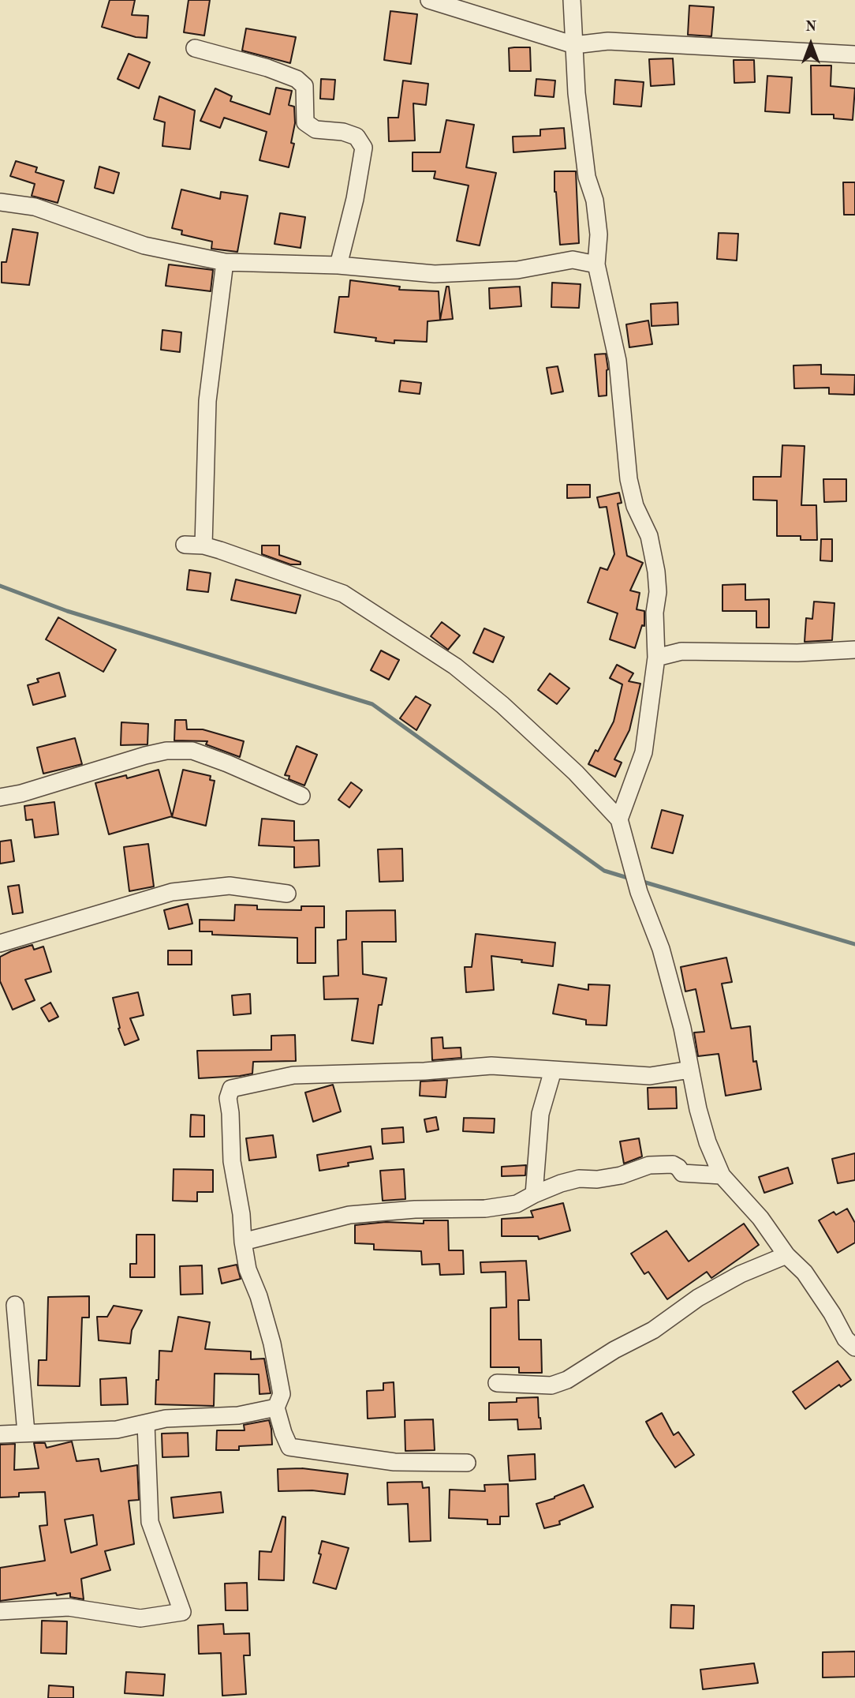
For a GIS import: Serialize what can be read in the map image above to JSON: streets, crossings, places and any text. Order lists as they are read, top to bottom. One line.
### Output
{"north":"top"}
